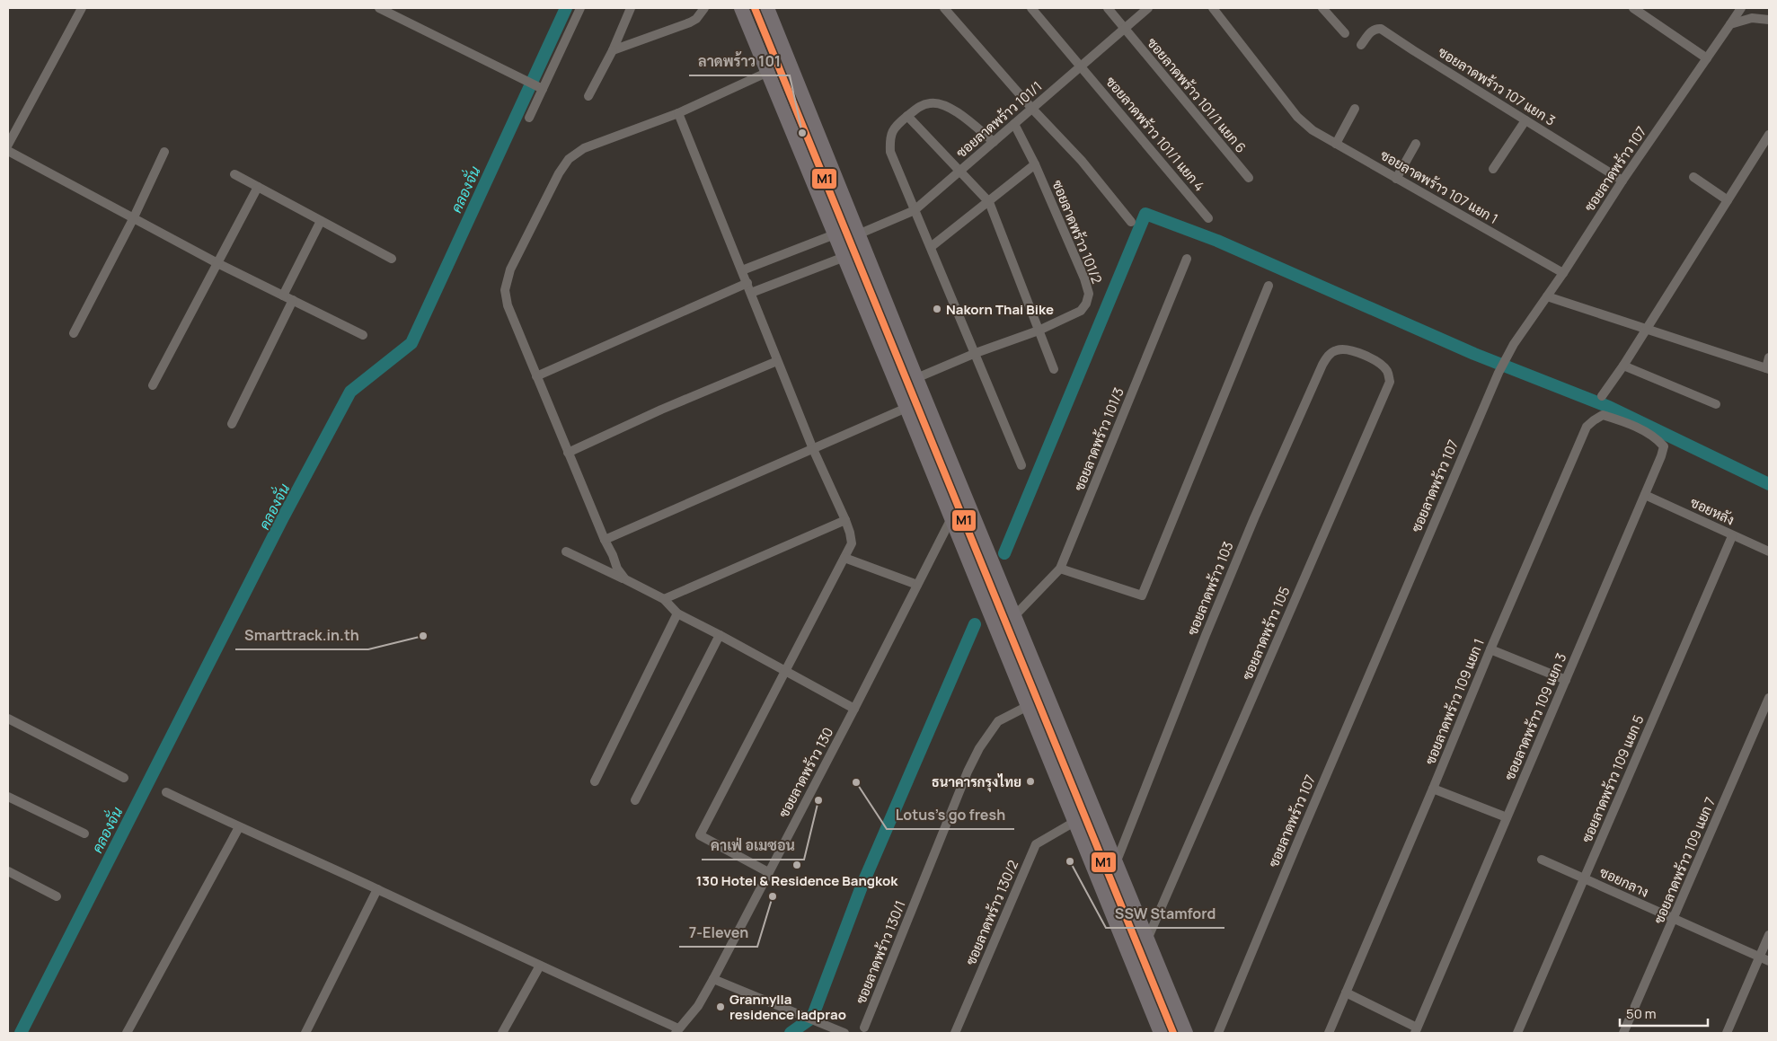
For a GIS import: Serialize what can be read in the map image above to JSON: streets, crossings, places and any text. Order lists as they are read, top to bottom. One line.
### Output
{"streets":{"street":["ซอยลาดพร้าว 107 แยก 3","ซอยลาดพร้าว 101/1 แยก 6","ซอยลาดพร้าว 101/1","ซอยลาดพร้าว 101/1 แยก 4","ซอยลาดพร้าว 107","ซอยลาดพร้าว 107 แยก 1","ซอยลาดพร้าว 101/2","ซอยลาดพร้าว 101/3","ซอยหลัง","ซอยลาดพร้าว 103","ซอยลาดพร้าว 105","ซอยลาดพร้าว 109 แยก 1","ซอยลาดพร้าว 109 แยก 3","ซอยลาดพร้าว 130","ซอยลาดพร้าว 109 แยก 5","ซอยลาดพร้าว 109 แยก 7","ซอยกลาง","ซอยลาดพร้าว 130/2","ซอยลาดพร้าว 130/1"]},"crossings":[["ซอยลาดพร้าว 107 แยก 3","ซอยลาดพร้าว 107"],["ซอยลาดพร้าว 101/1 แยก 6","ซอยลาดพร้าว 101/1"],["ซอยลาดพร้าว 101/1","ซอยลาดพร้าว 101/1 แยก 4"],["ซอยลาดพร้าว 101/1","ซอยลาดพร้าว 101/2"],["ซอยลาดพร้าว 107","ซอยลาดพร้าว 107 แยก 1"],["ซอยหลัง","ซอยลาดพร้าว 109 แยก 3"],["ซอยหลัง","ซอยลาดพร้าว 109 แยก 5"],["ซอยลาดพร้าว 103","ซอยลาดพร้าว 105"],["ซอยลาดพร้าว 109 แยก 1","ซอยลาดพร้าว 109 แยก 3"],["ซอยลาดพร้าว 109 แยก 5","ซอยกลาง"],["ซอยลาดพร้าว 109 แยก 7","ซอยกลาง"]],"water":["คลองจั่น"],"places":["ลาดพร้าว 101","Nakorn Thai Bike","Smarttrack.in.th","ธนาคารกรุงไทย","Lotus's go fresh","คาเฟ่ อเมซอน","SSW Stamford","130 Hotel & Residence Bangkok","7-Eleven","Grannylla residence ladprao"],"lines":["transit line M1"],"scale_bar":"50 m"}
